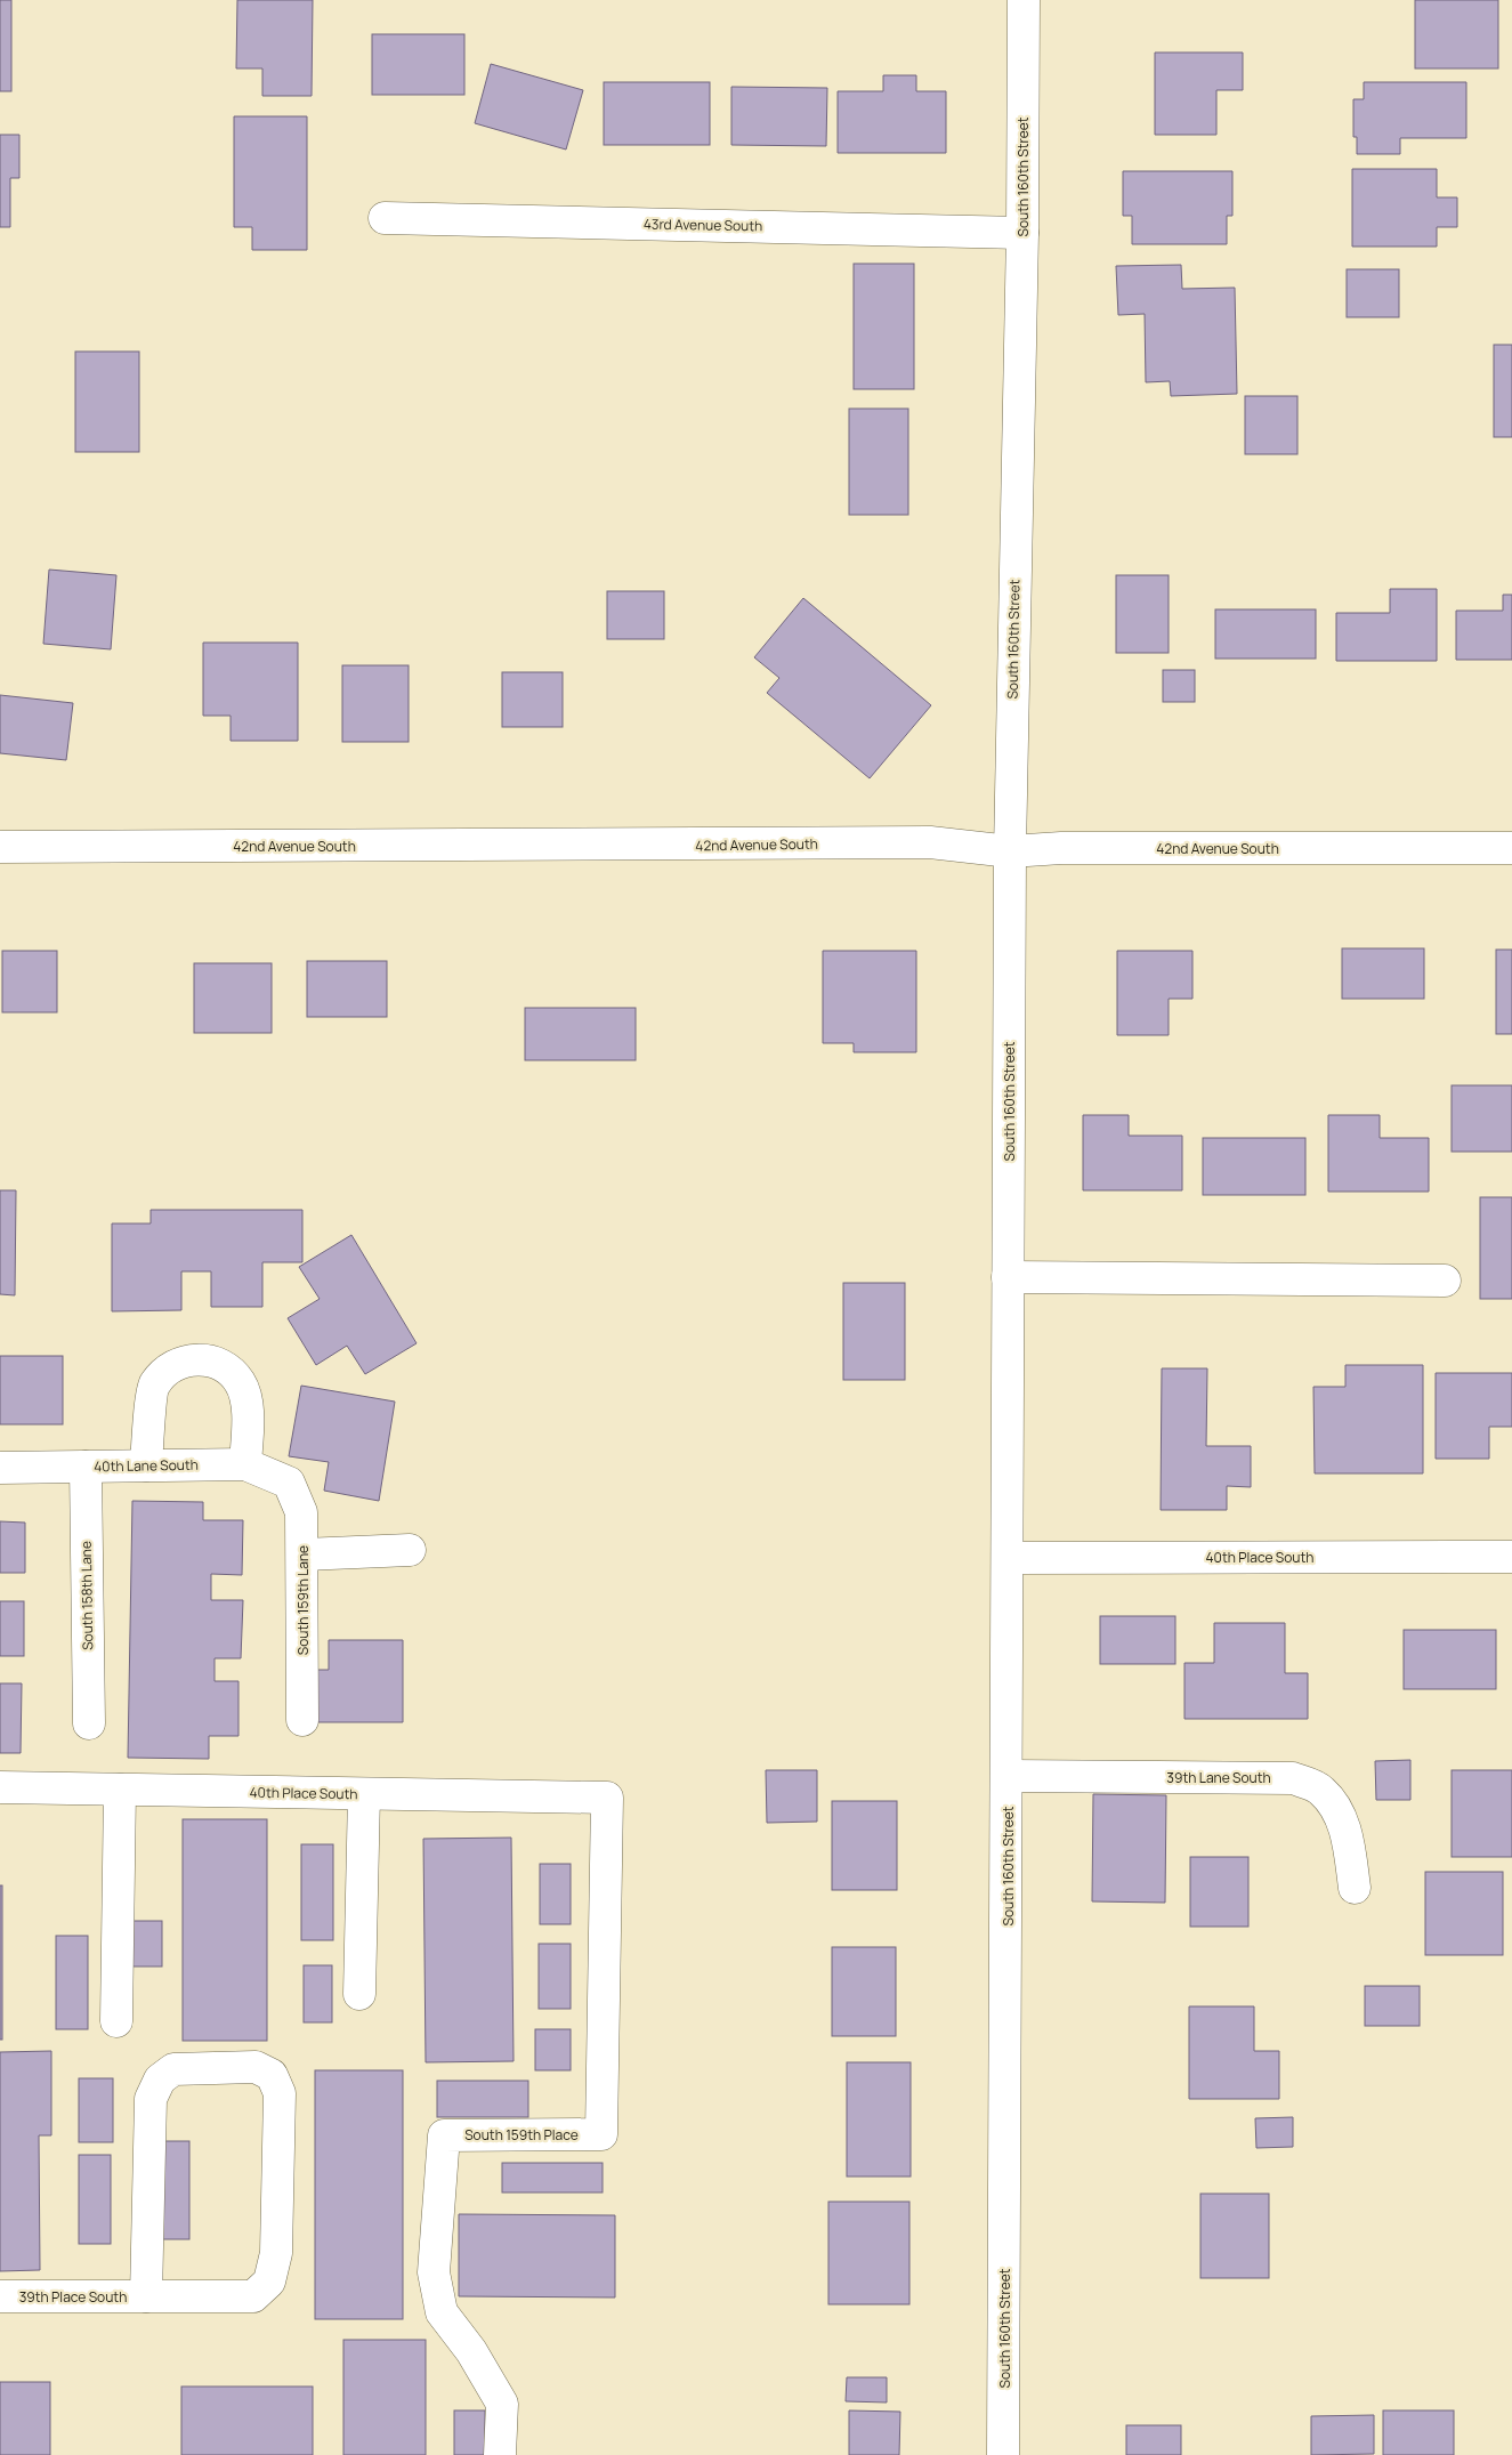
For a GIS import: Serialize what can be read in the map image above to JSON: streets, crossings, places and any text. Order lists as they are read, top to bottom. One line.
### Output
{"streets":{"street":["South 160th Street","43rd Avenue South","42nd Avenue South","40th Lane South","40th Place South","South 158th Lane","South 159th Lane","39th Lane South","South 159th Place","39th Place South"]},"crossings":[["South 160th Street","43rd Avenue South"],["South 160th Street","42nd Avenue South"],["South 160th Street","40th Place South"],["South 160th Street","39th Lane South"],["40th Lane South","South 158th Lane"],["40th Lane South","South 159th Lane"],["40th Place South","South 159th Place"]]}
